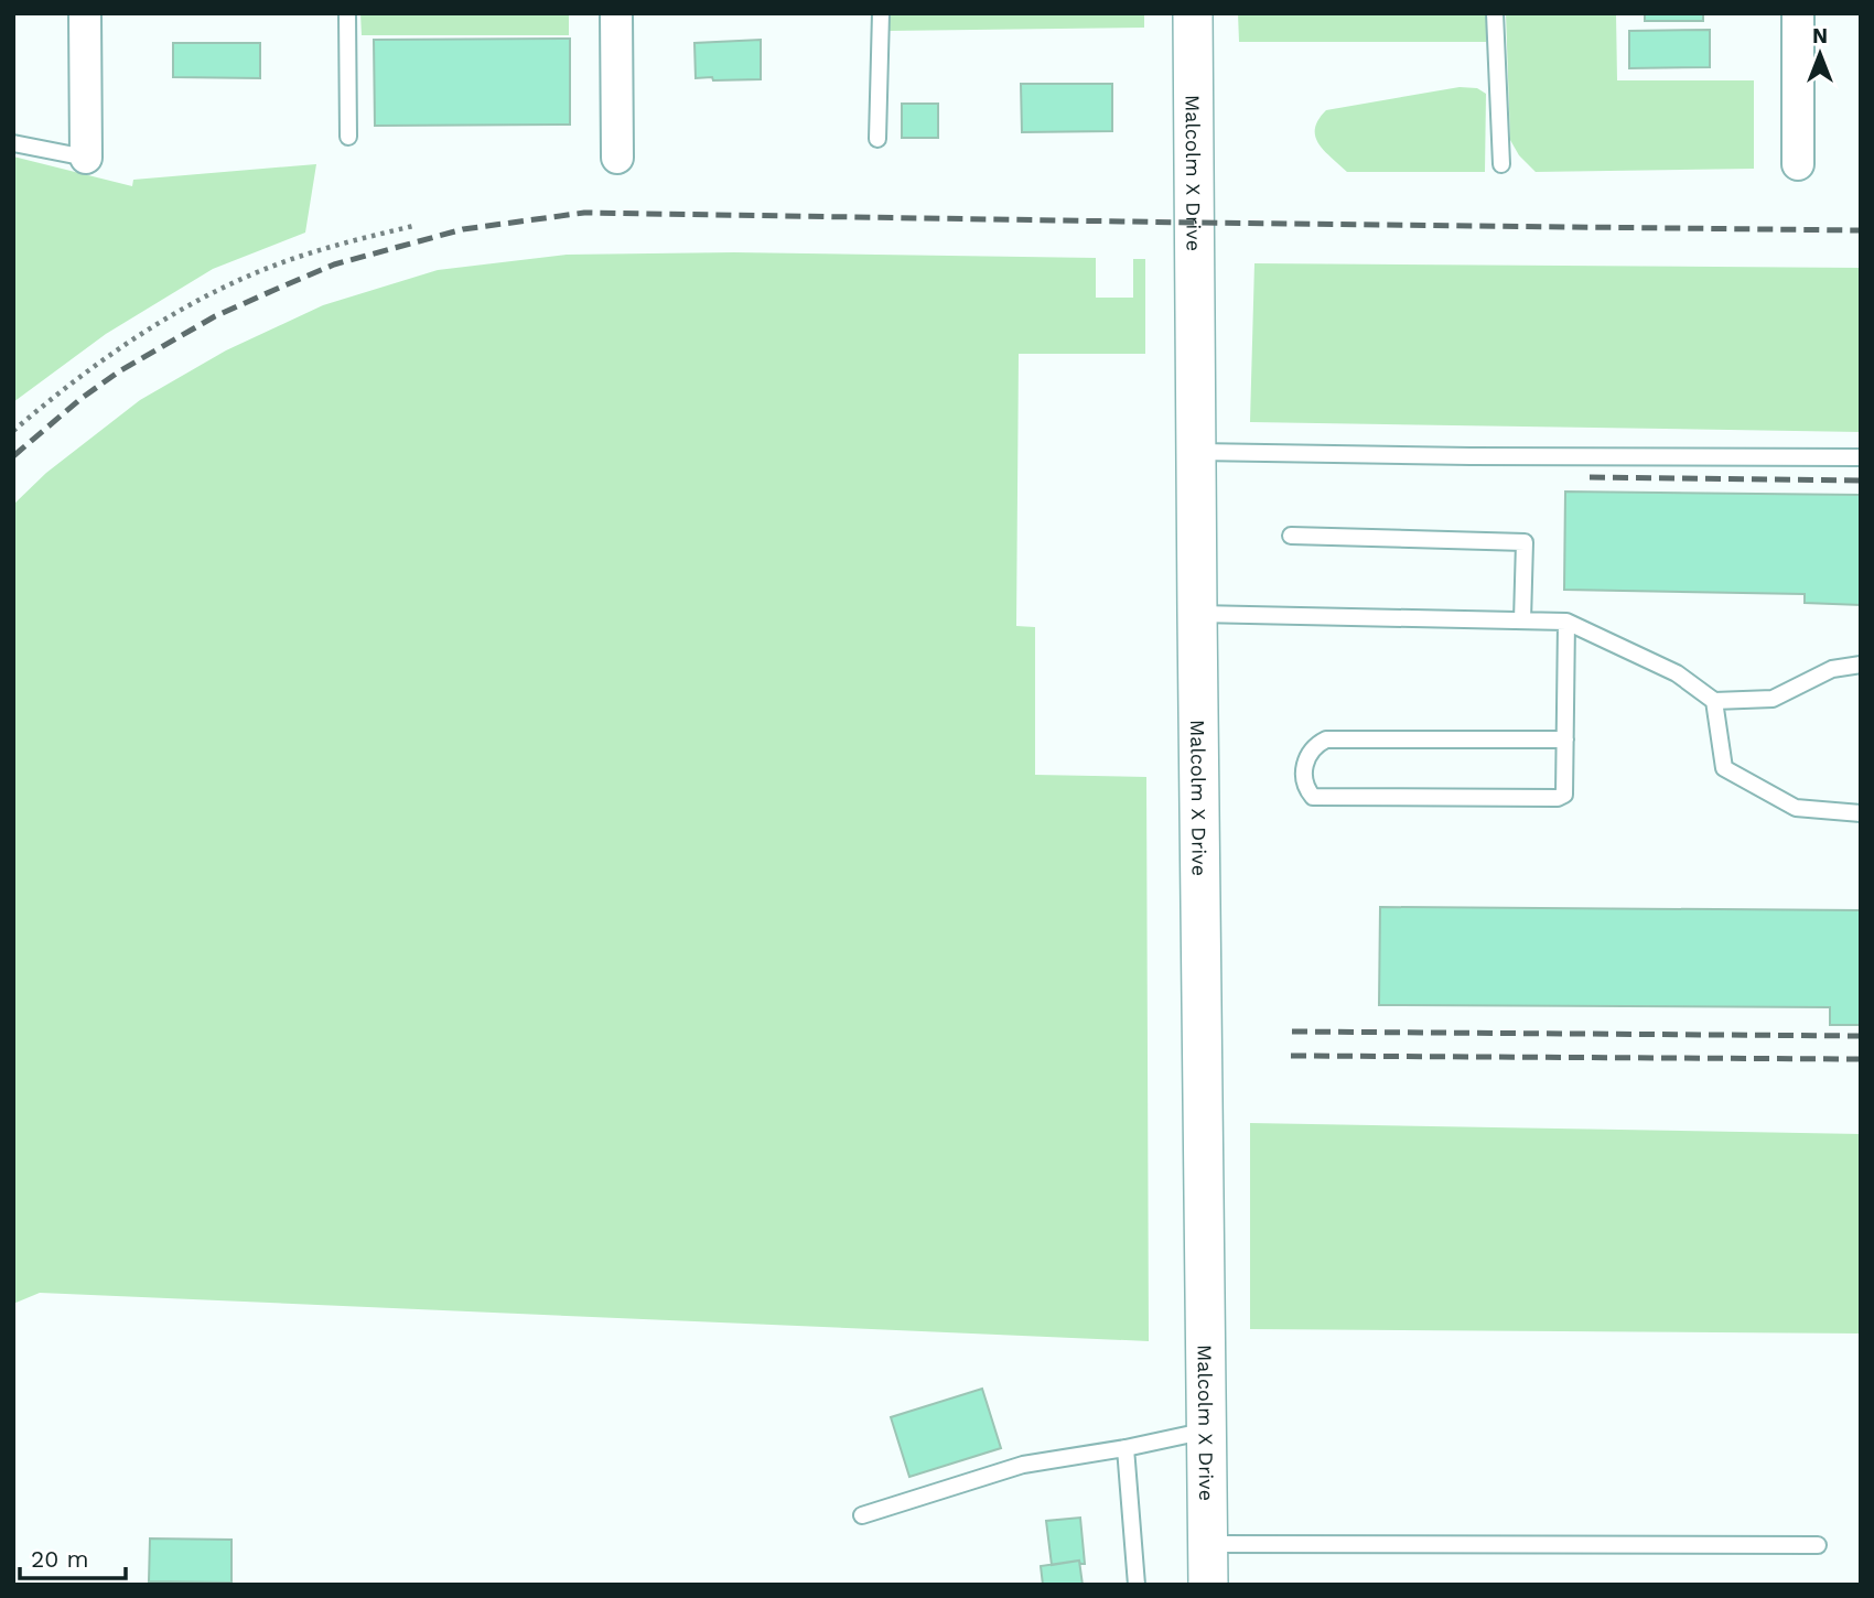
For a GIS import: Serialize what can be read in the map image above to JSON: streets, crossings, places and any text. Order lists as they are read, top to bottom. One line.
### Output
{"streets":{"street":["Malcolm X Drive"]},"scale_bar":"20 m","north":"top"}
